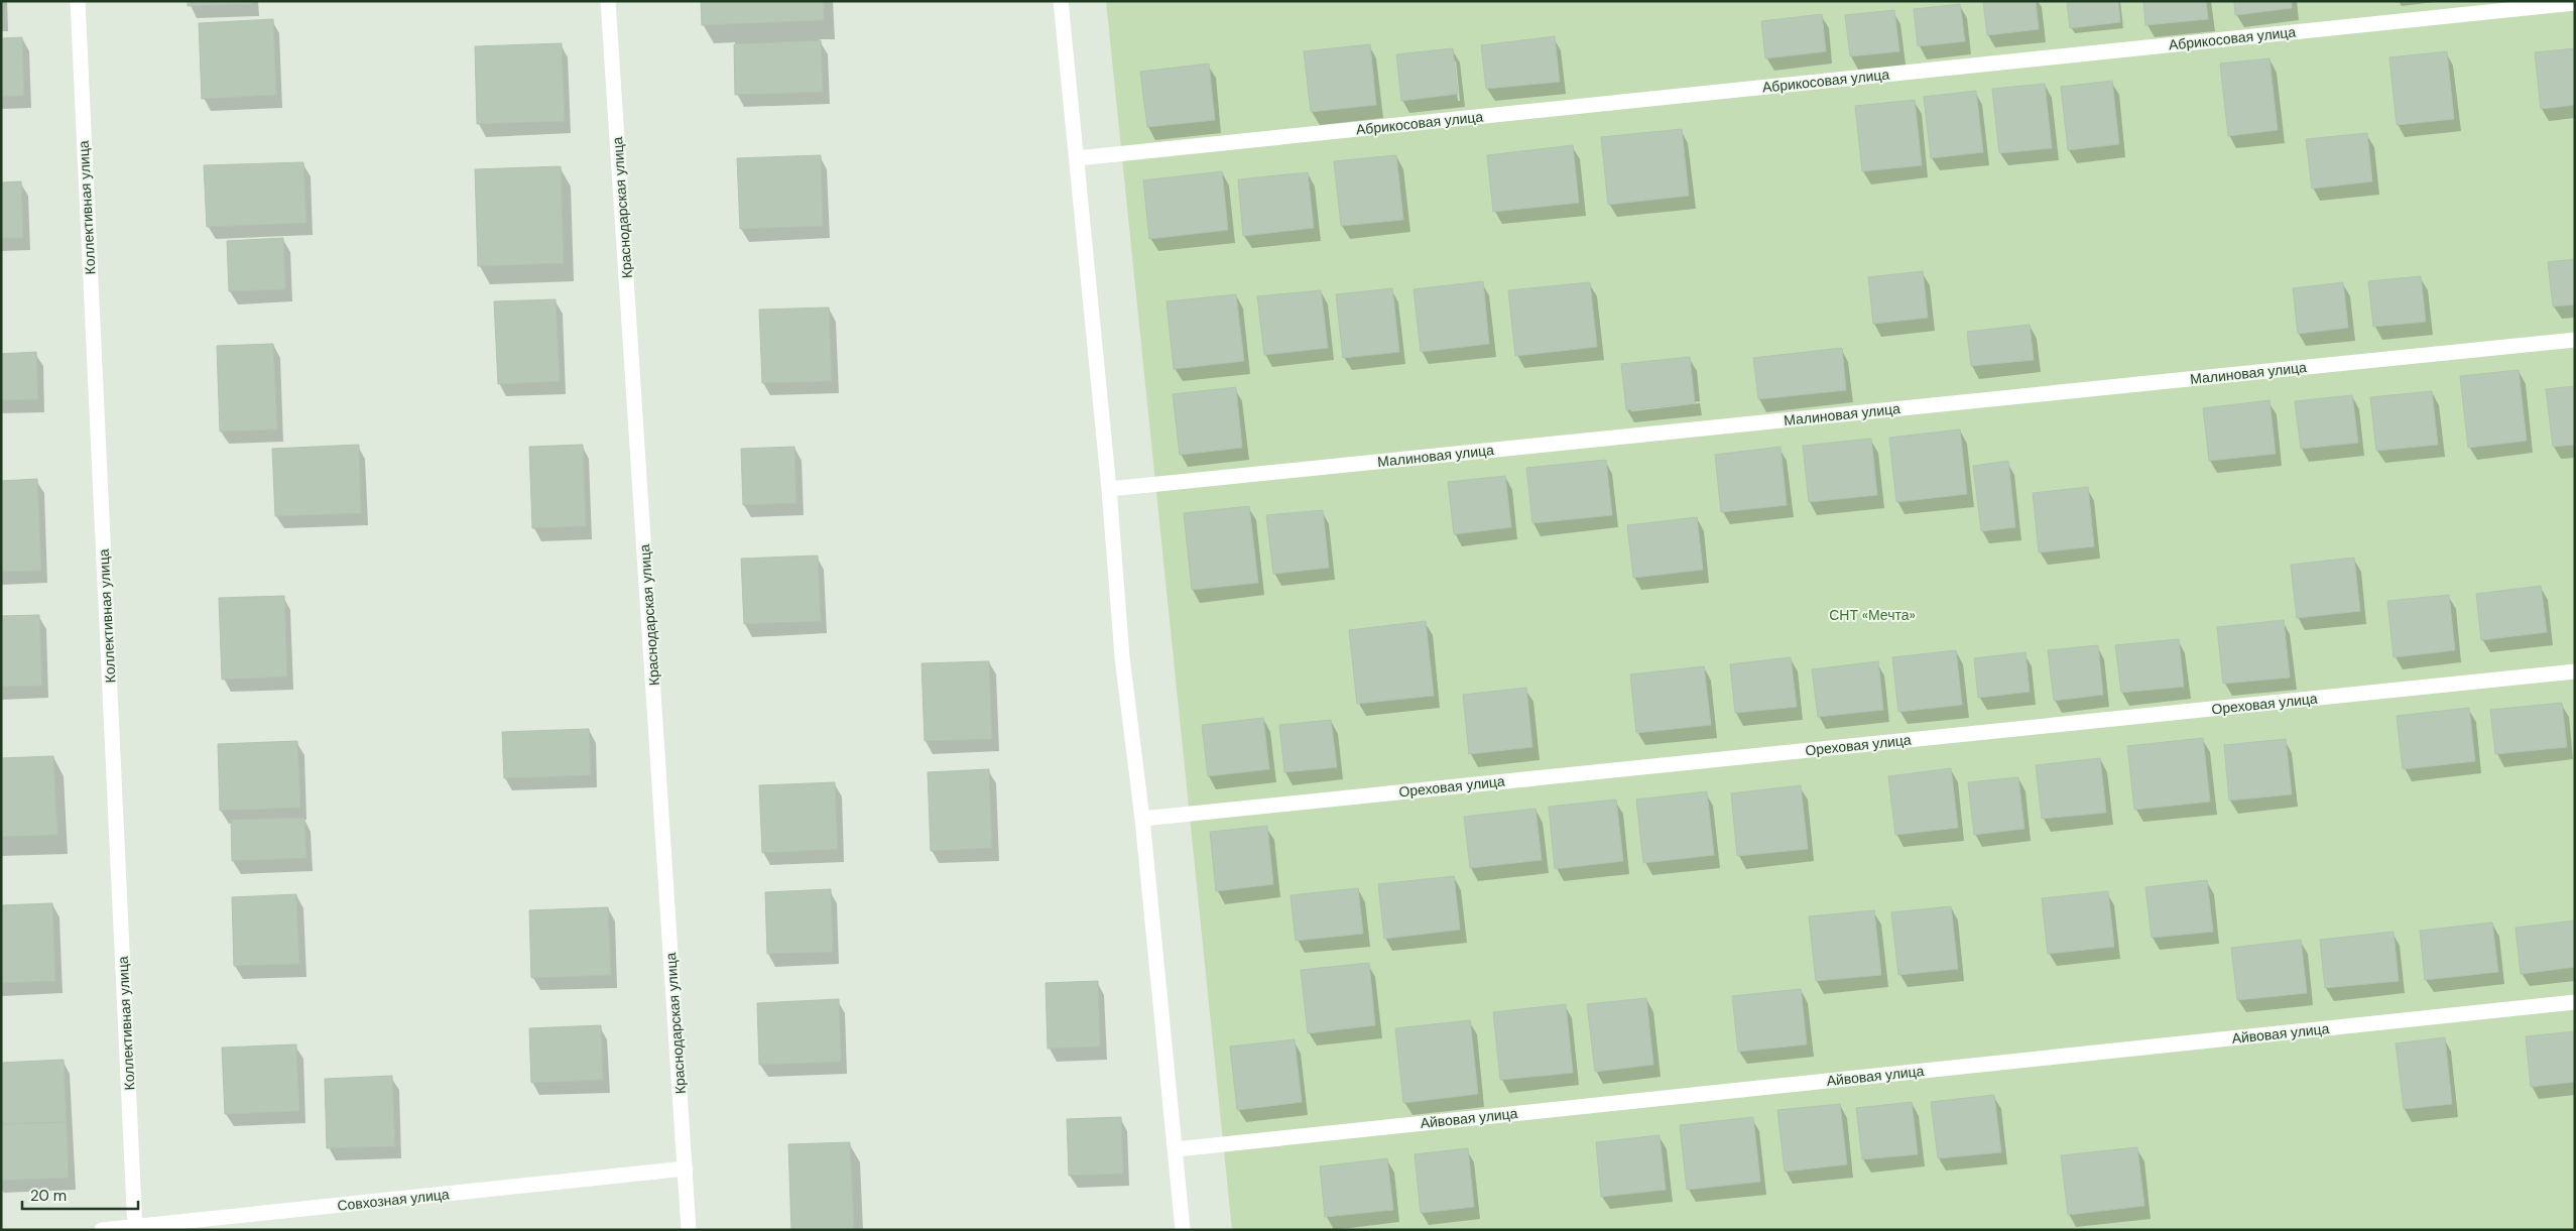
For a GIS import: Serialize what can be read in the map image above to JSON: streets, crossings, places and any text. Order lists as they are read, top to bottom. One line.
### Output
{"streets":{"street":["Абрикосовая улица","Коллективная улица","Краснодарская улица","Малиновая улица","Ореховая улица","Айвовая улица","Совхозная улица"]},"crossings":[["Коллективная улица","Совхозная улица"],["Краснодарская улица","Совхозная улица"]],"parks":["СНТ «Мечта»"],"scale_bar":"20 m"}
